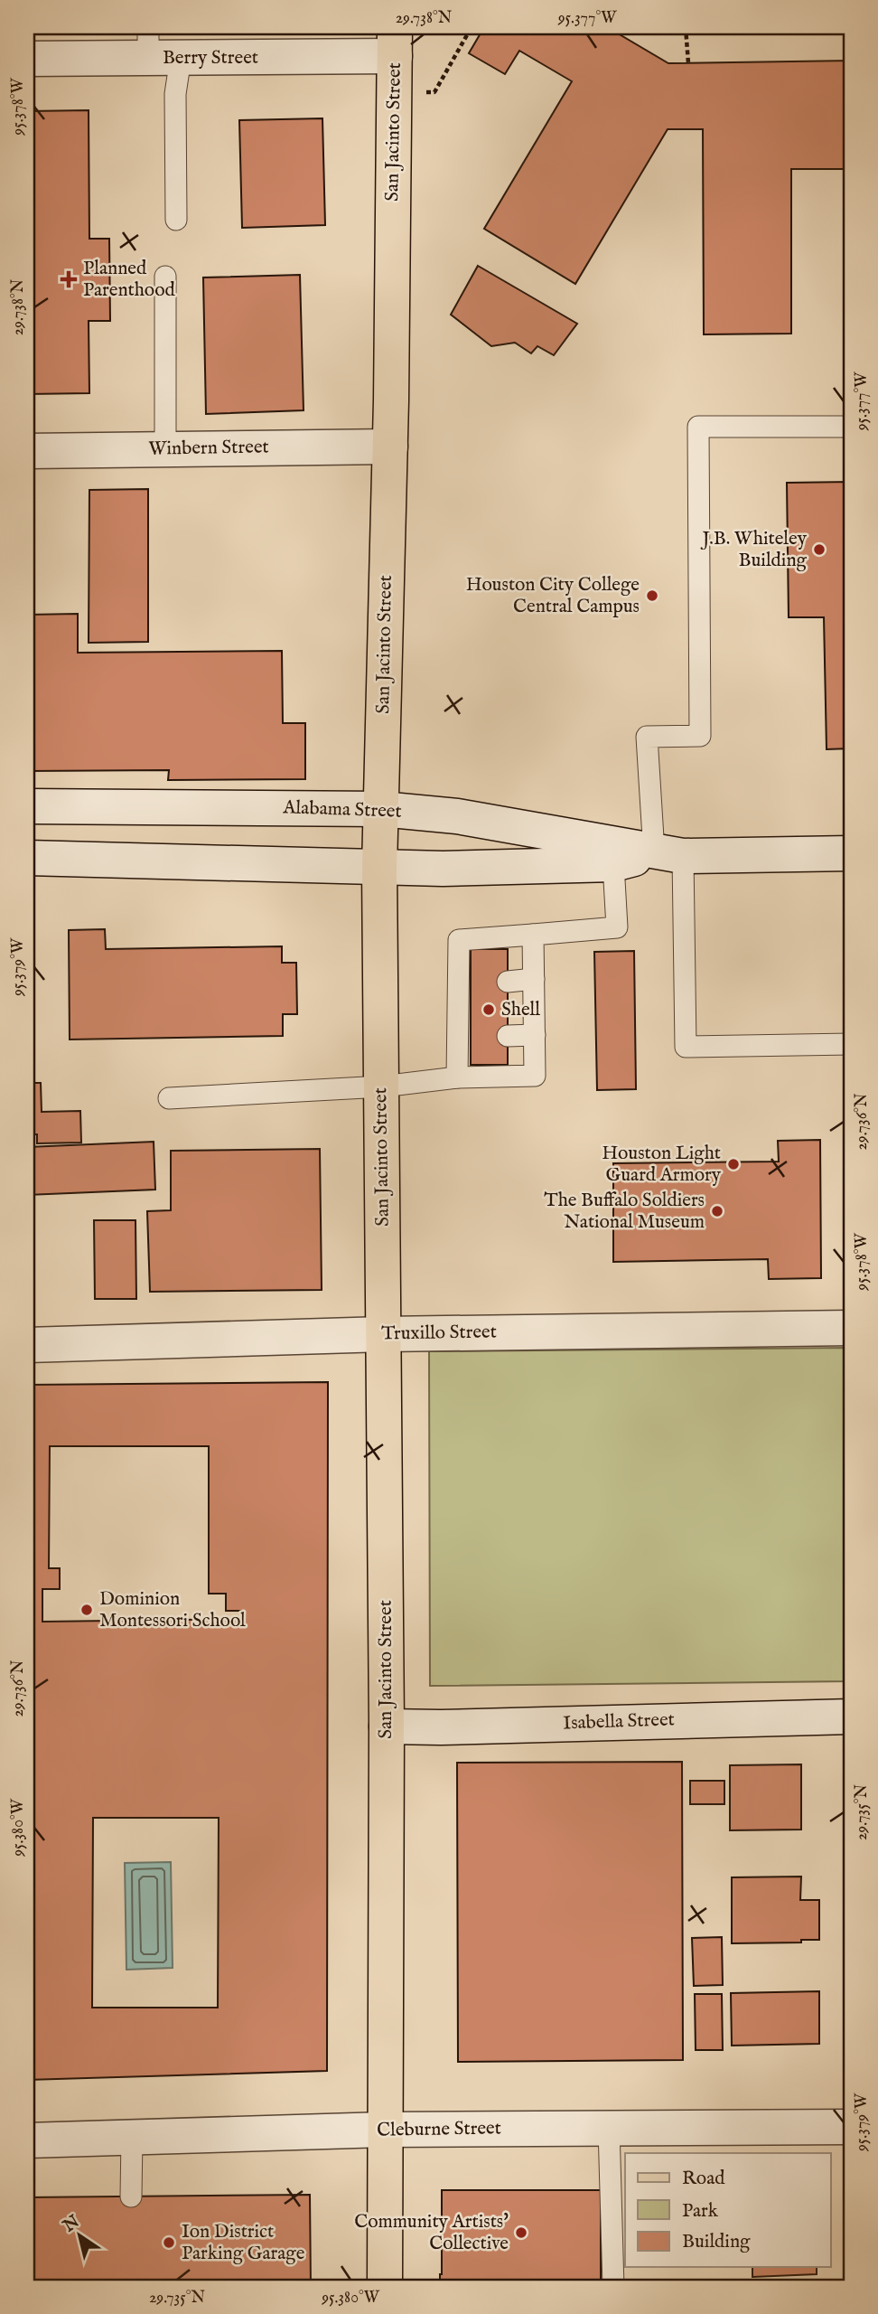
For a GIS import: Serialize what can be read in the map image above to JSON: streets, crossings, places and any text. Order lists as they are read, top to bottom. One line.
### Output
{"streets":{"main road":["San Jacinto Street"],"street":["Berry Street","Winbern Street","Alabama Street","Truxillo Street","Isabella Street","Cleburne Street"]},"crossings":[["Berry Street","San Jacinto Street"],["San Jacinto Street","Winbern Street"],["San Jacinto Street","Alabama Street"],["San Jacinto Street","Truxillo Street"],["San Jacinto Street","Isabella Street"],["San Jacinto Street","Cleburne Street"]],"places":{"health":["Planned Parenthood"],"other":["J.B. Whiteley Building","Houston City College Central Campus","Shell","Houston Light Guard Armory","The Buffalo Soldiers National Museum","Dominion Montessori School","Community Artists' Collective","Ion District Parking Garage"]},"legend":["Road","Park","Building"],"north":"top left","coordinates":["29.738°N","95.377°W","95.378°W","95.379°W","29.736°N","29.735°N","95.380°W"]}
